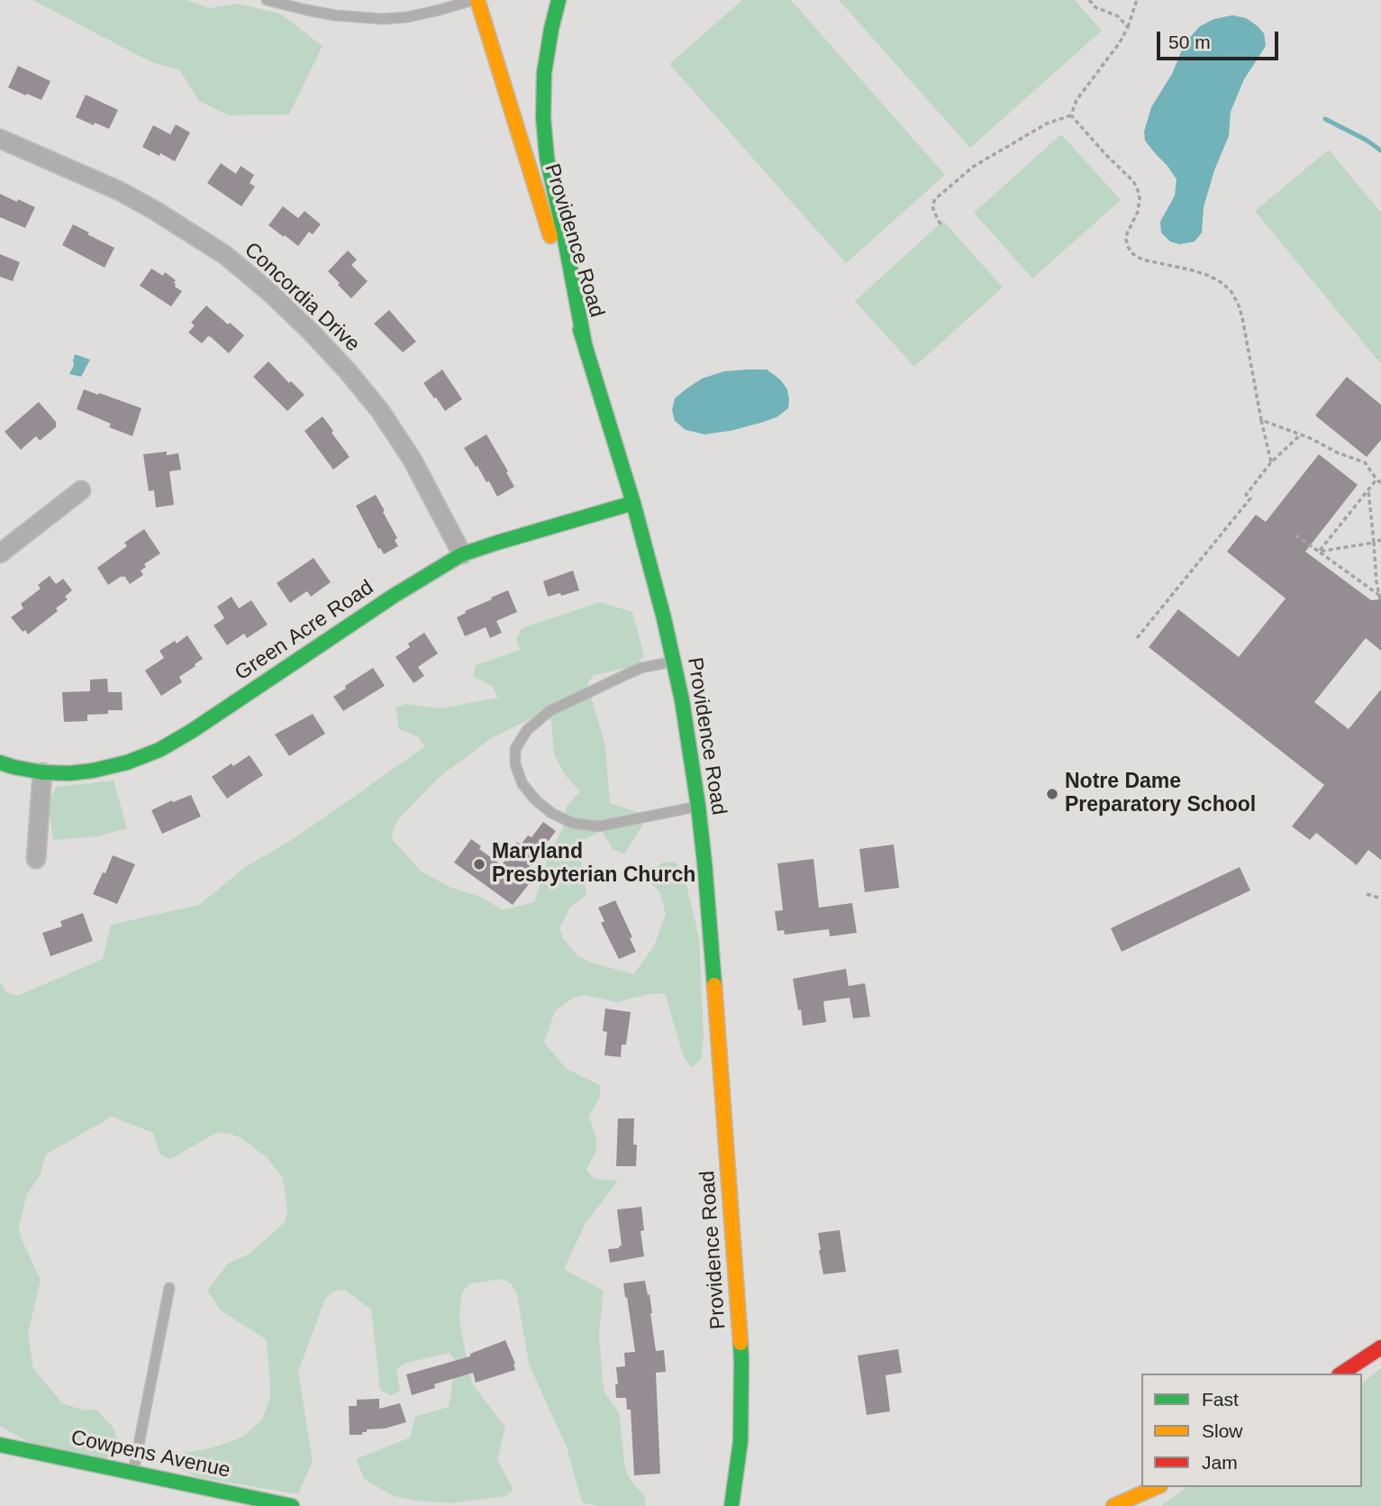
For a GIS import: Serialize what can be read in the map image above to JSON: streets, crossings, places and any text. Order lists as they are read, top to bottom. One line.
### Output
{"streets":{"main road":["Providence Road","Green Acre Road","Cowpens Avenue"],"street":["Concordia Drive"]},"crossings":[["Providence Road","Green Acre Road"],["Concordia Drive","Green Acre Road"]],"places":["Notre Dame Preparatory School","Maryland Presbyterian Church"],"legend":["Fast","Slow","Jam"],"scale_bar":"50 m"}
